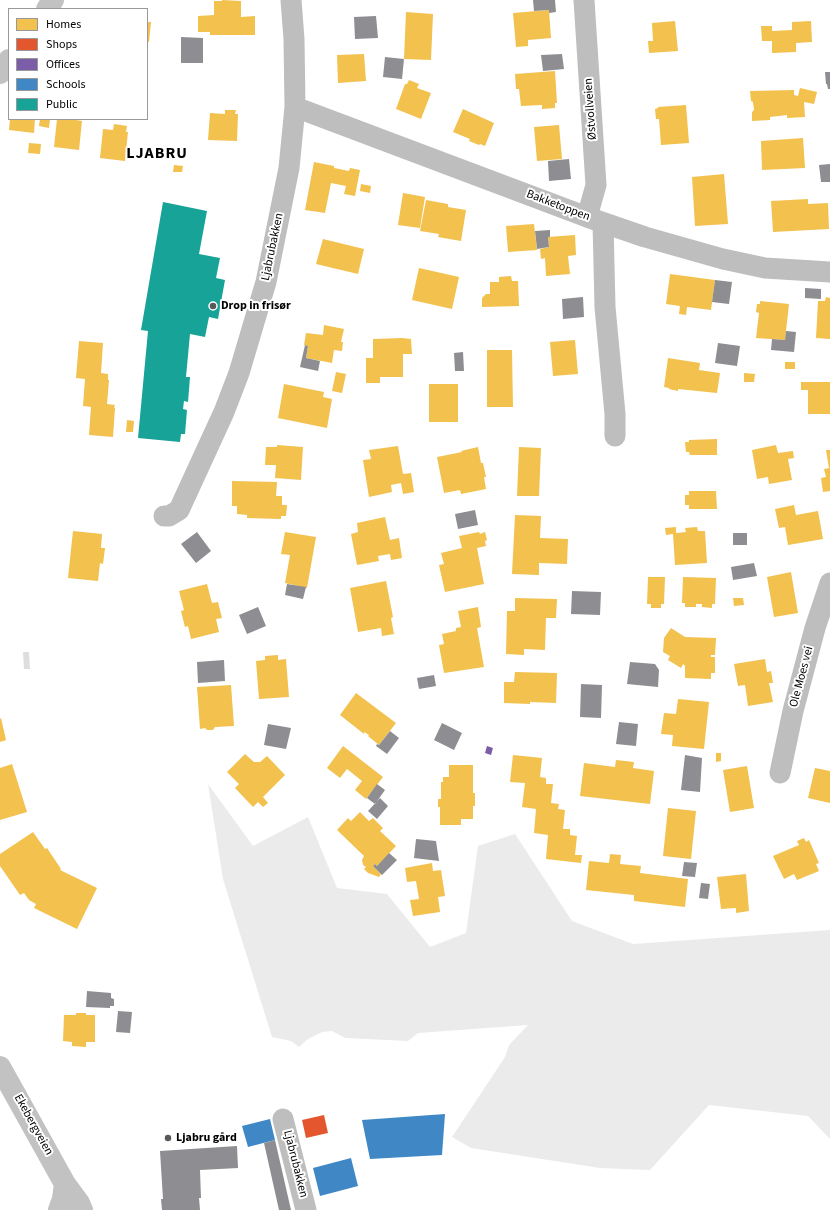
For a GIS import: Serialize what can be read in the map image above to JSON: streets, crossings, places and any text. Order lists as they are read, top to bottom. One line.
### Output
{"streets":{"main road":["Ekebergveien"],"street":["Østvollveien","Bakketoppen","Ljabrubakken","Ole Moes vei"]},"crossings":[["Østvollveien","Bakketoppen"],["Bakketoppen","Ljabrubakken"]],"districts":["LJABRU"],"places":["Drop in frisør","Ljabru gård"],"legend":["Homes","Shops","Offices","Schools","Public"]}
